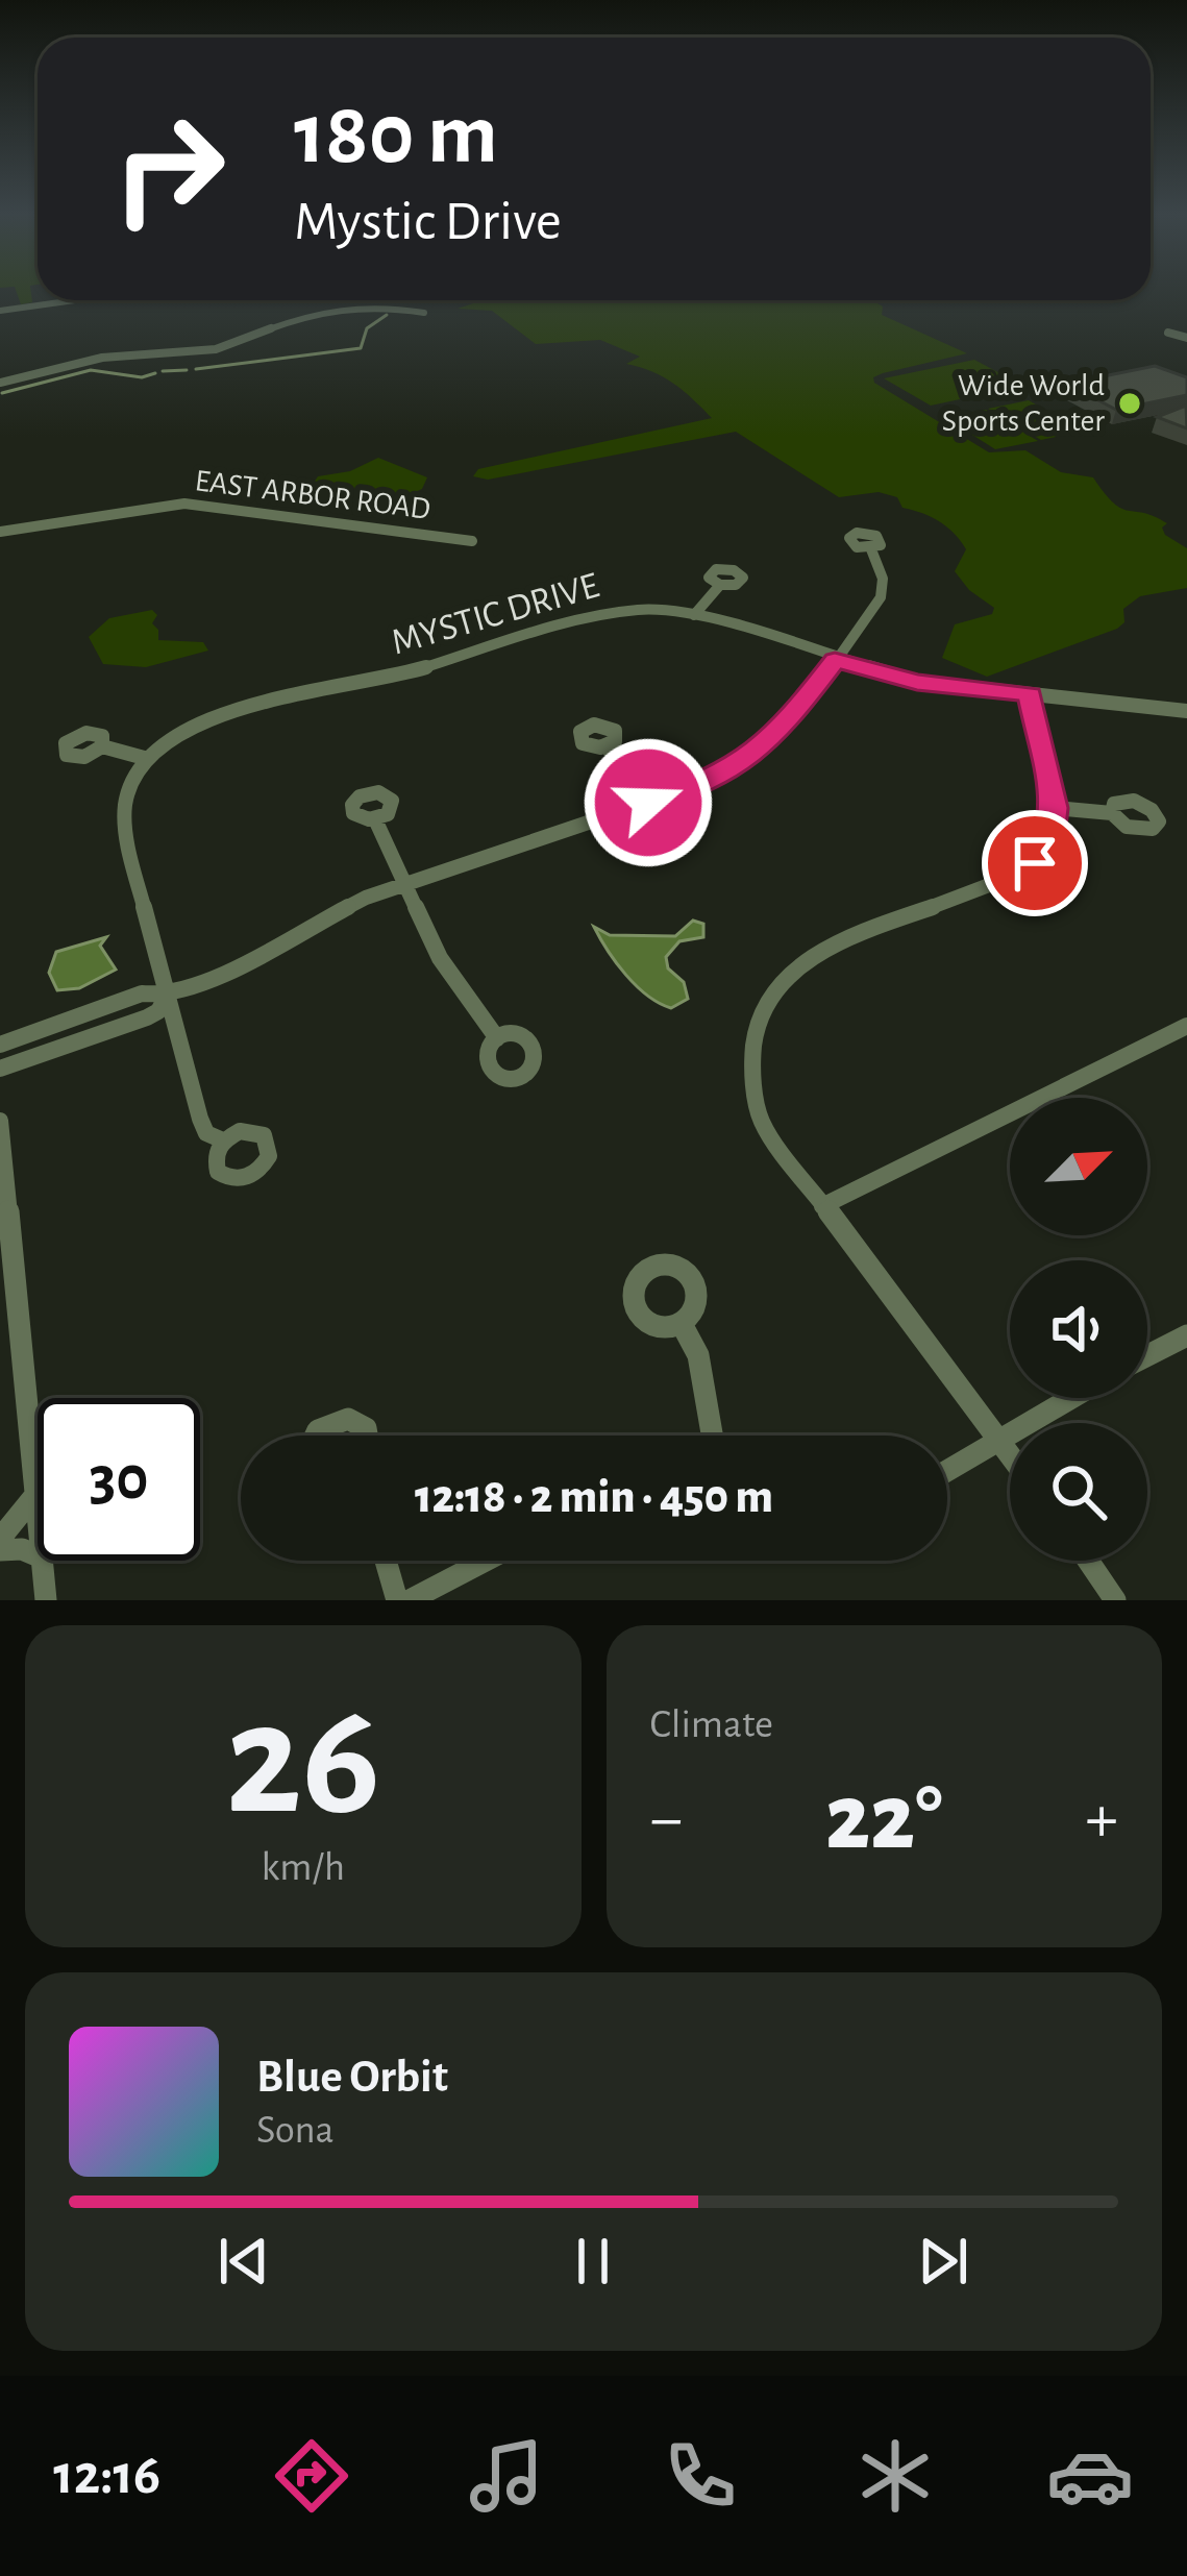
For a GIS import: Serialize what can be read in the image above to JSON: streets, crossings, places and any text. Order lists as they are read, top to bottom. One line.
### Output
{"streets":{"street":["EAST ARBOR ROAD","MYSTIC DRIVE"]},"places":["Wide World Sports Center"],"north":"top right","page":{"turn":["180 m","Mystic Drive"],"limit":"30","trip":"12:18 · 2 min · 450 m","tile":[["26","km/h"],"Climate"],"heat":["−","22°","+"],"song":["Blue Orbit","Sona"],"tabs":"12:16"}}
